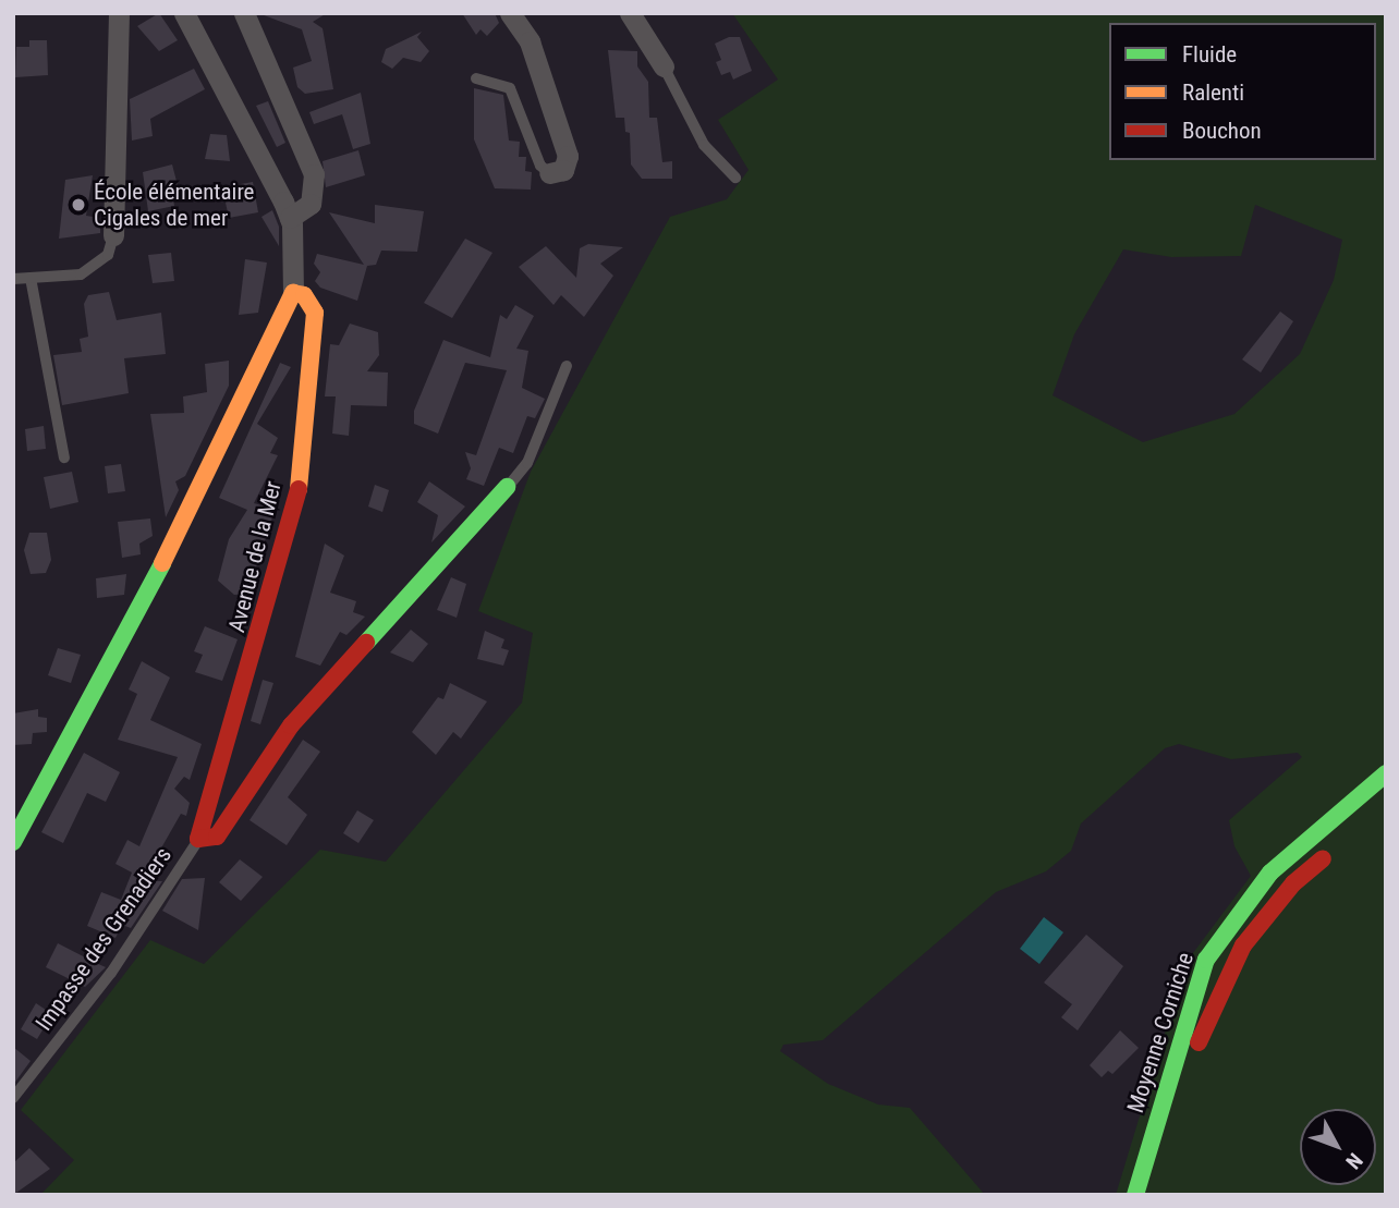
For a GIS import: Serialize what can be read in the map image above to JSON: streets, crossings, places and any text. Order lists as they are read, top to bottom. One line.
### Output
{"streets":{"street":["Avenue de la Mer","Moyenne Corniche"],"lane":["Impasse des Grenadiers"]},"crossings":[["Avenue de la Mer","Impasse des Grenadiers"]],"places":["École élémentaire Cigales de mer"],"legend":["Fluide","Ralenti","Bouchon"],"north":"bottom right"}
